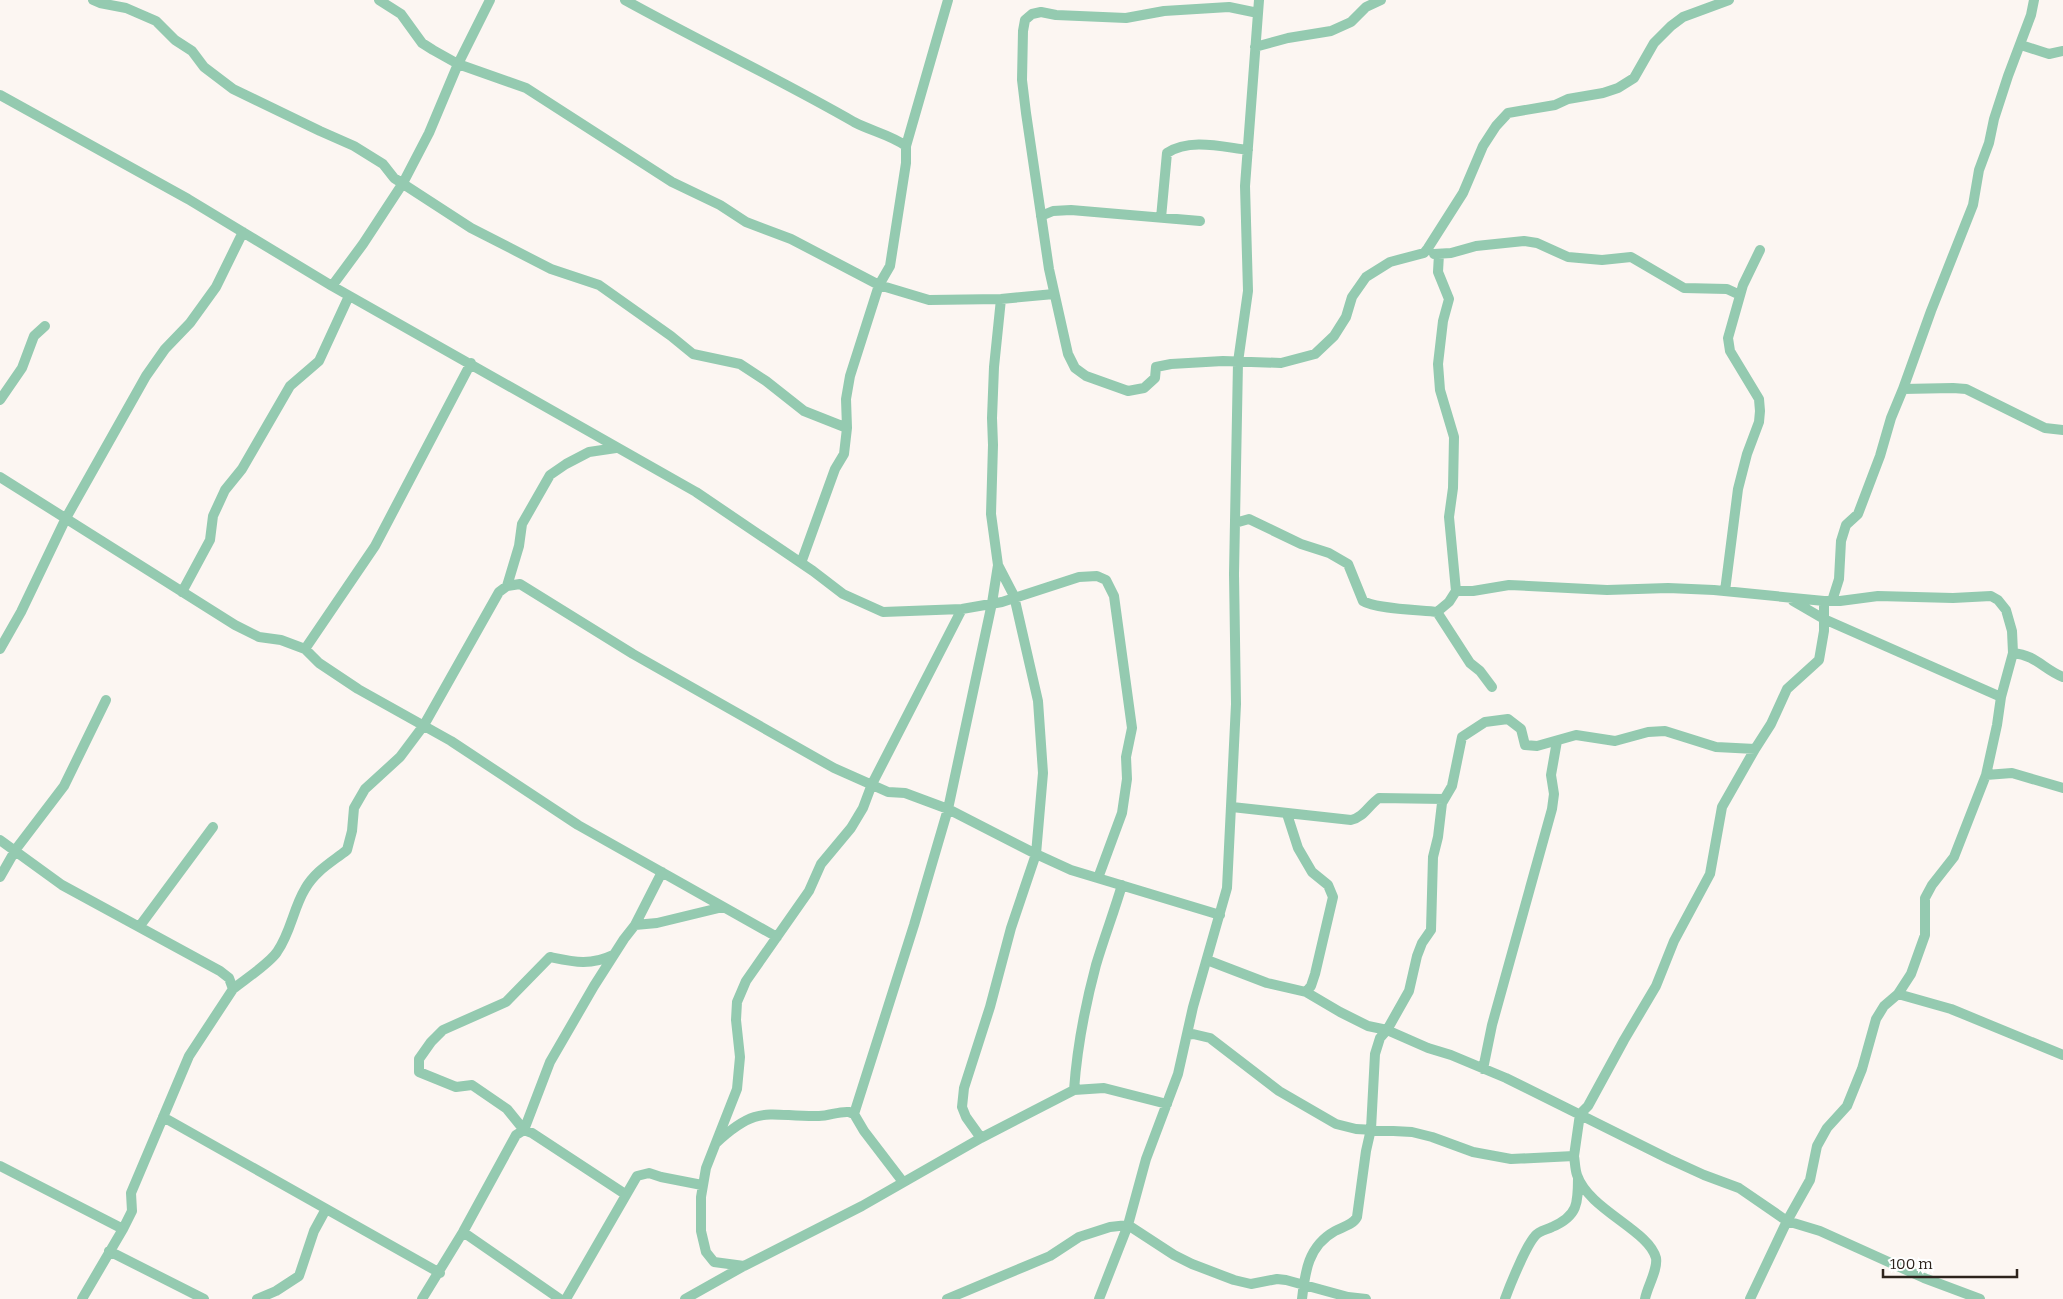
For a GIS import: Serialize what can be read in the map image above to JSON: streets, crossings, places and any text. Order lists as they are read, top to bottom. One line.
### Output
{"scale_bar":"100 m"}
